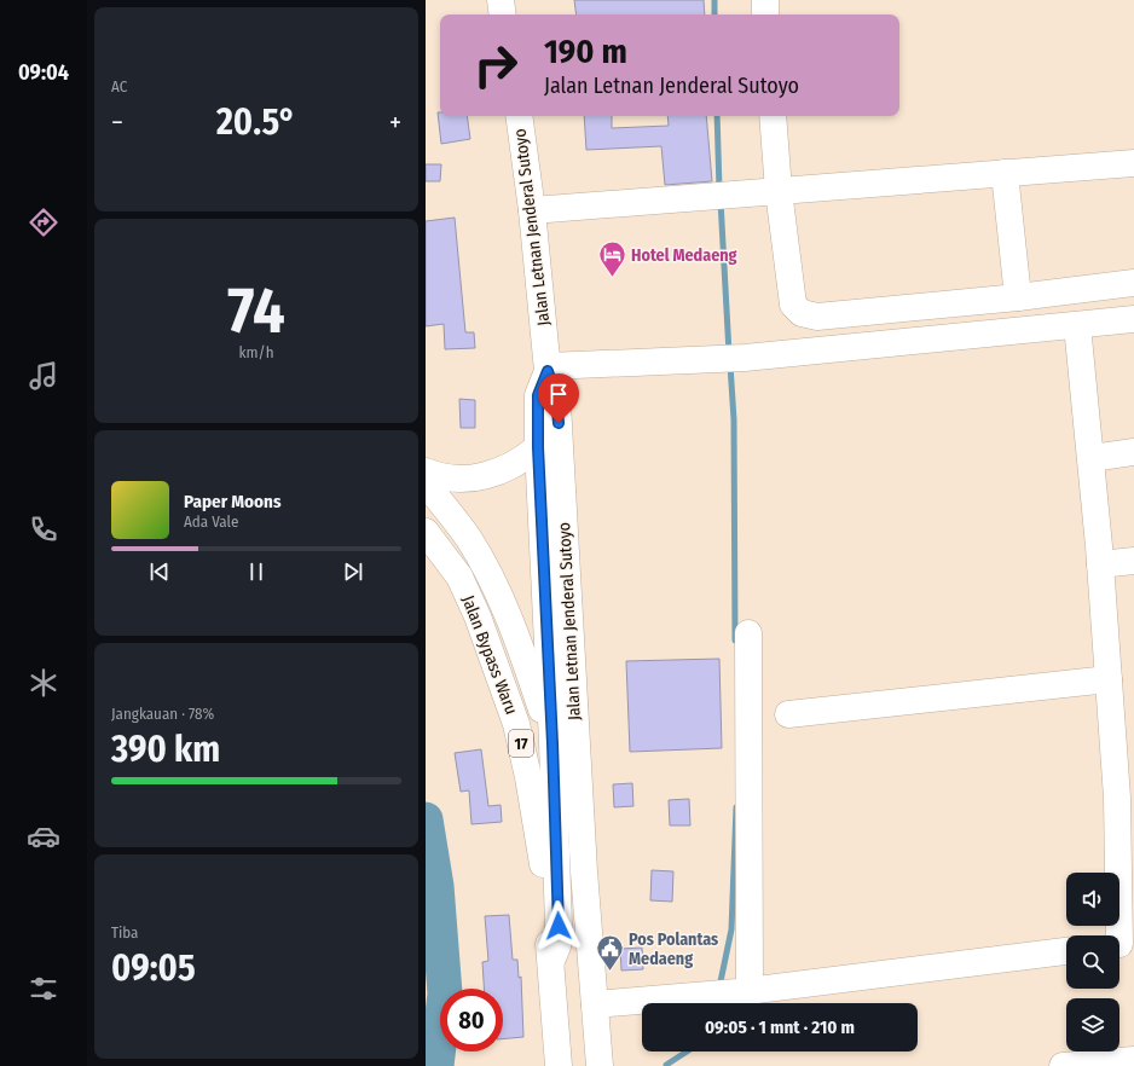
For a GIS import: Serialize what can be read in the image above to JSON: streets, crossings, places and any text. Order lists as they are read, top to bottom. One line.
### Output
{"streets":{"main road":["Jalan Letnan Jenderal Sutoyo","Jalan Bypass Waru","17"]},"crossings":[["Jalan Letnan Jenderal Sutoyo","Jalan Bypass Waru"],["Jalan Letnan Jenderal Sutoyo","17"],["Jalan Bypass Waru","17"]],"places":{"hotel":["Hotel Medaeng"],"public building":["Pos Polantas Medaeng"]},"page":{"tabs":"09:04","tile":["AC",["74","km/h"],["Jangkauan · 78%","390 km"],["Tiba","09:05"]],"turn":["190 m","Jalan Letnan Jenderal Sutoyo"],"heat":["−","20.5°","+"],"song":["Paper Moons","Ada Vale"],"limit":"80","trip":"09:05 · 1 mnt · 210 m"}}
